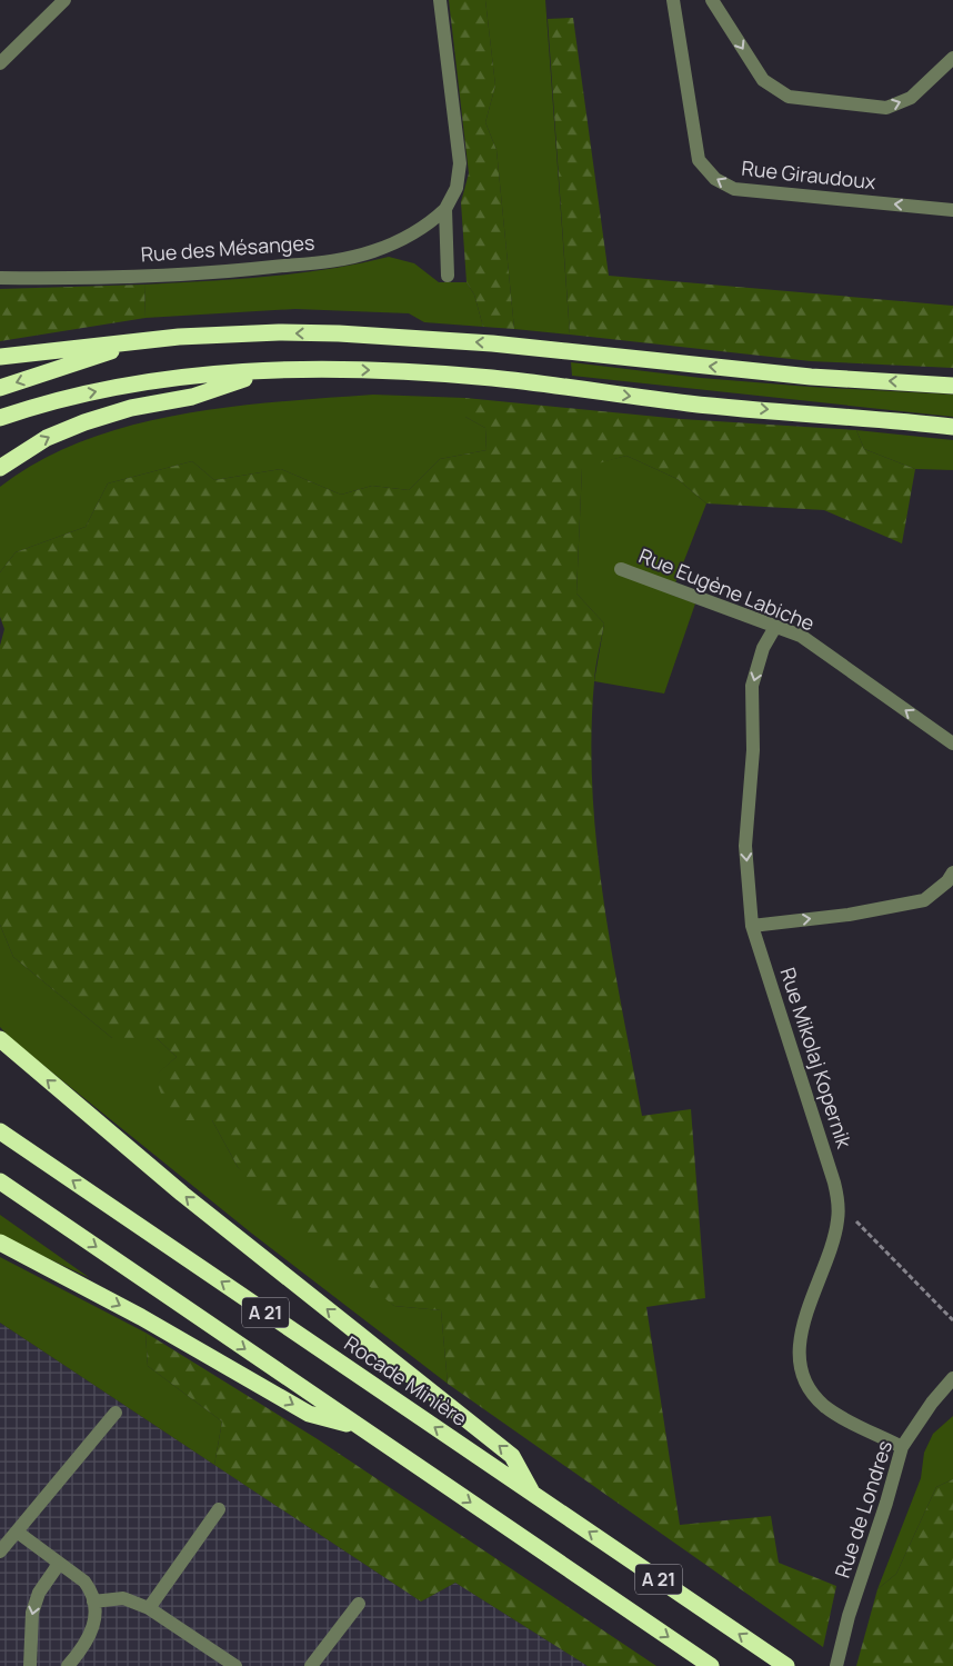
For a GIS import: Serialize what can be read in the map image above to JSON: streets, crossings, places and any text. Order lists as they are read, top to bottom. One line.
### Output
{"streets":{"highway":["A 21","Rocade Minière"],"street":["Rue Giraudoux","Rue des Mésanges","Rue Eugène Labiche","Rue Mikolaj Kopernik","Rue de Londres"]},"crossings":[["Rue Eugène Labiche","Rue Mikolaj Kopernik"],["Rue Mikolaj Kopernik","Rue de Londres"]],"one_way":["Rue Giraudoux","Rue Eugène Labiche"]}
